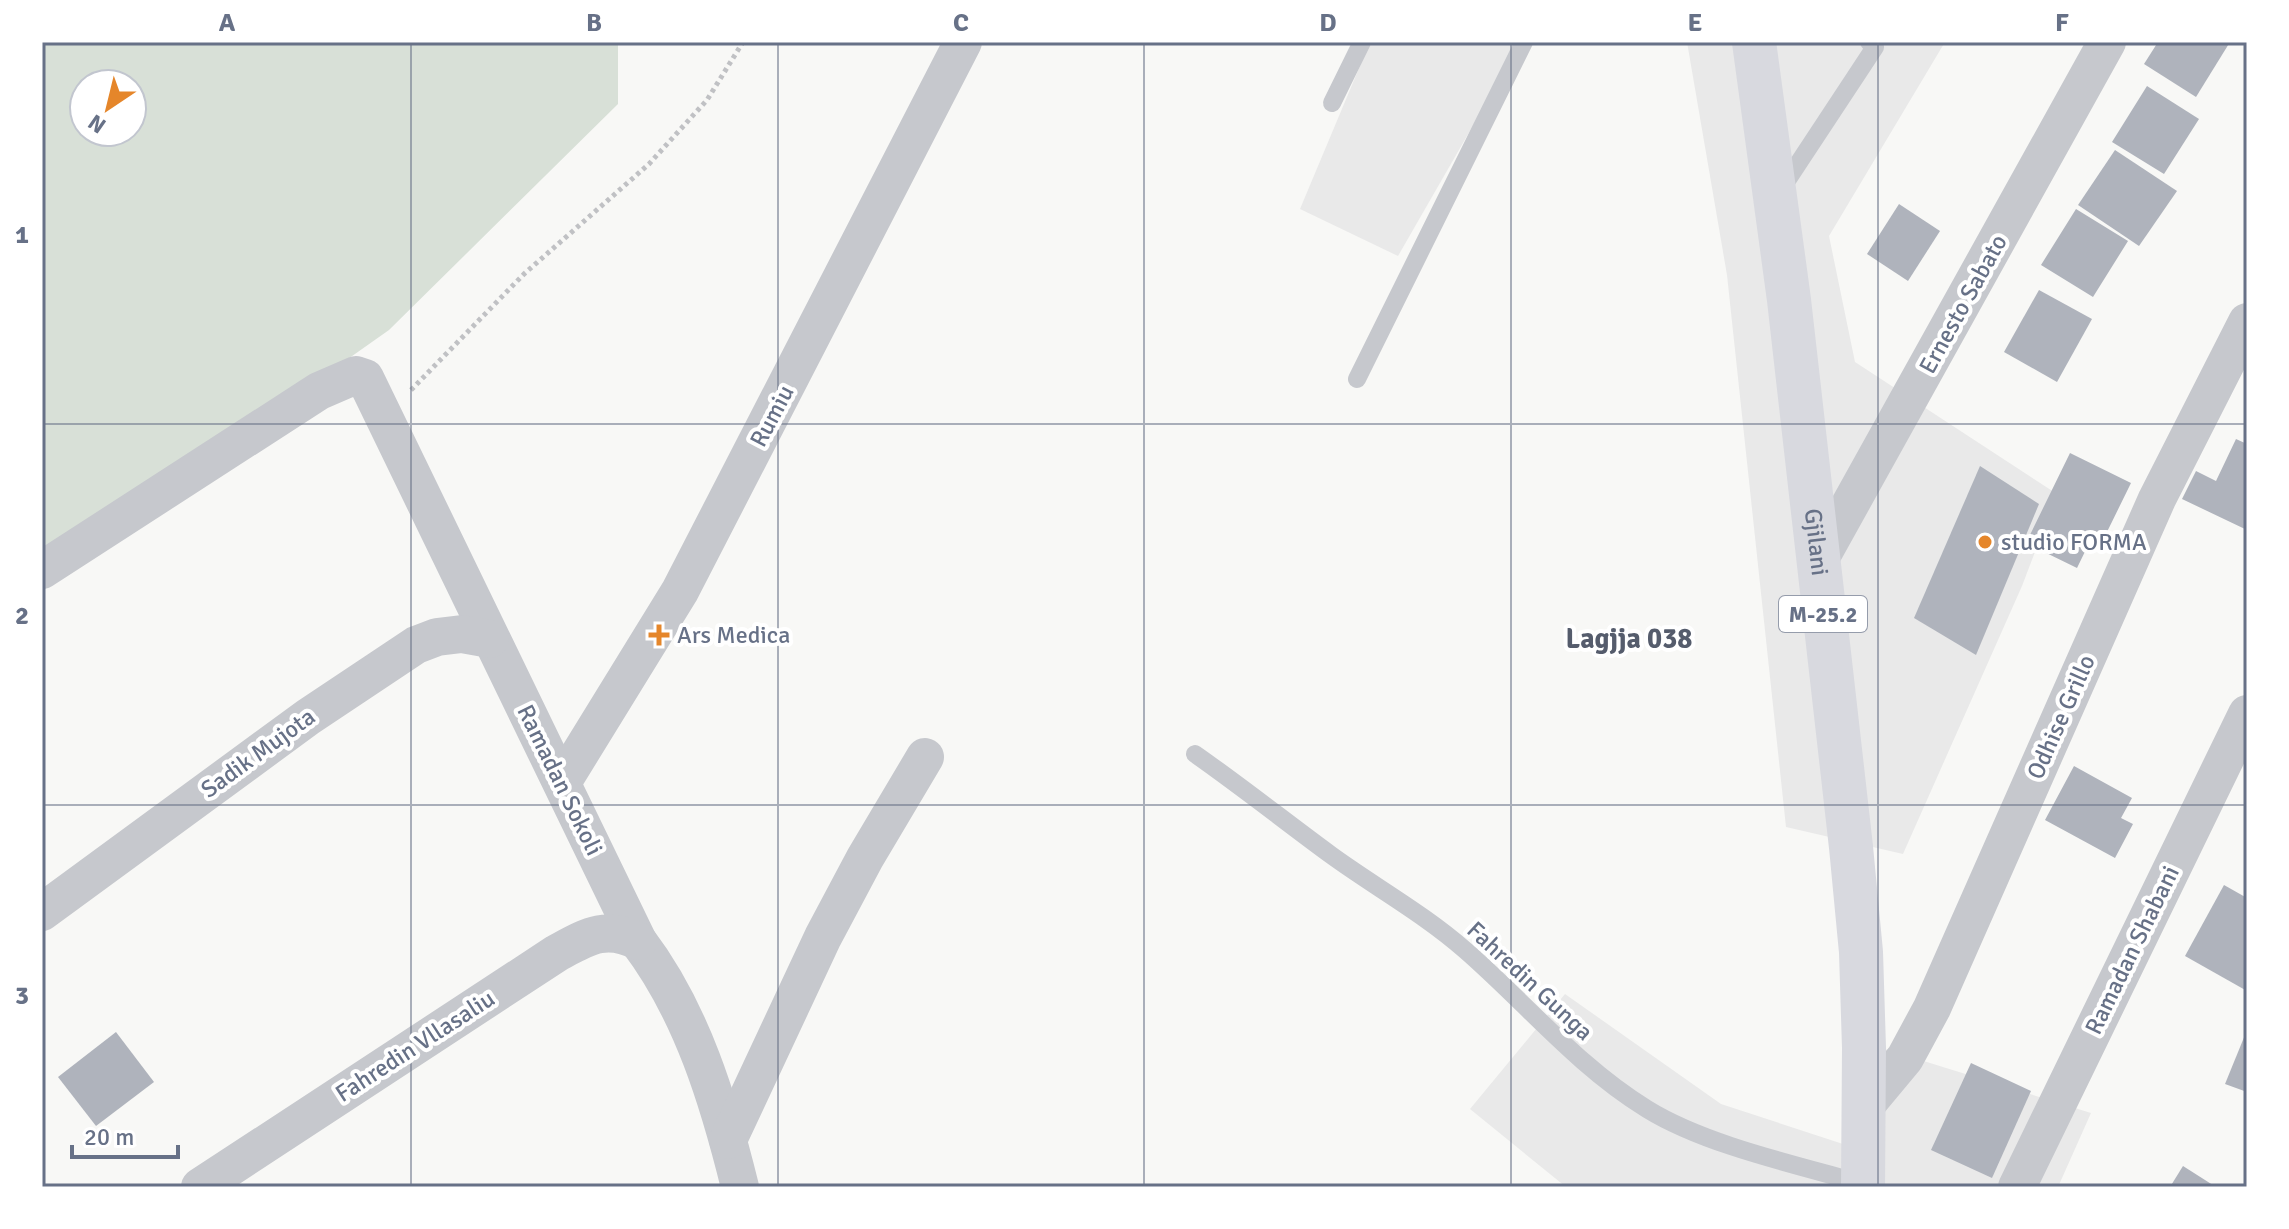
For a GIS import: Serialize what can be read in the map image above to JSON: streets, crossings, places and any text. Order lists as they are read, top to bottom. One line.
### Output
{"streets":{"main road":["Gjilani","M-25.2"],"street":["Ernesto Sabato","Rumiu","Odhise Grillo","Sadik Mujota","Ramadan Sokoli","Ramadan Shabani","Fahredin Vllasaliu"],"lane":["Fahredin Gunga"]},"crossings":[["Ernesto Sabato","Gjilani"],["Rumiu","Ramadan Sokoli"],["Gjilani","Odhise Grillo"],["Gjilani","Fahredin Gunga"],["Sadik Mujota","Ramadan Sokoli"],["Ramadan Sokoli","Fahredin Vllasaliu"]],"districts":["Lagjja 038"],"places":{"other":["studio FORMA"],"health":["Ars Medica"]},"scale_bar":"20 m","north":"bottom left","grid":{"columns":["A","B","C","D","E","F"],"rows":["1","2","3"]}}
